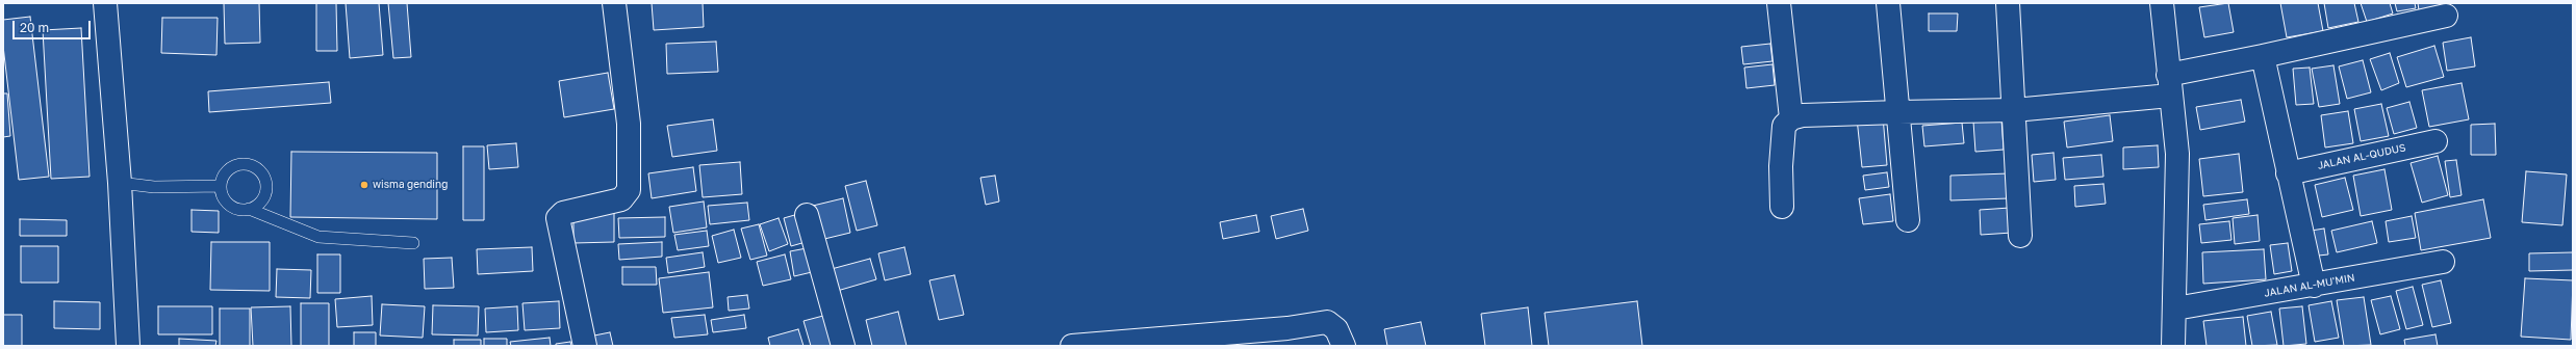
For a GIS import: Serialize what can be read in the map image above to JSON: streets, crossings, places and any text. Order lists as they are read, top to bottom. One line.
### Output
{"streets":{"street":["JALAN AL-QUDUS","JALAN AL-MU'MIN"]},"places":["wisma gending"],"scale_bar":"20 m"}
